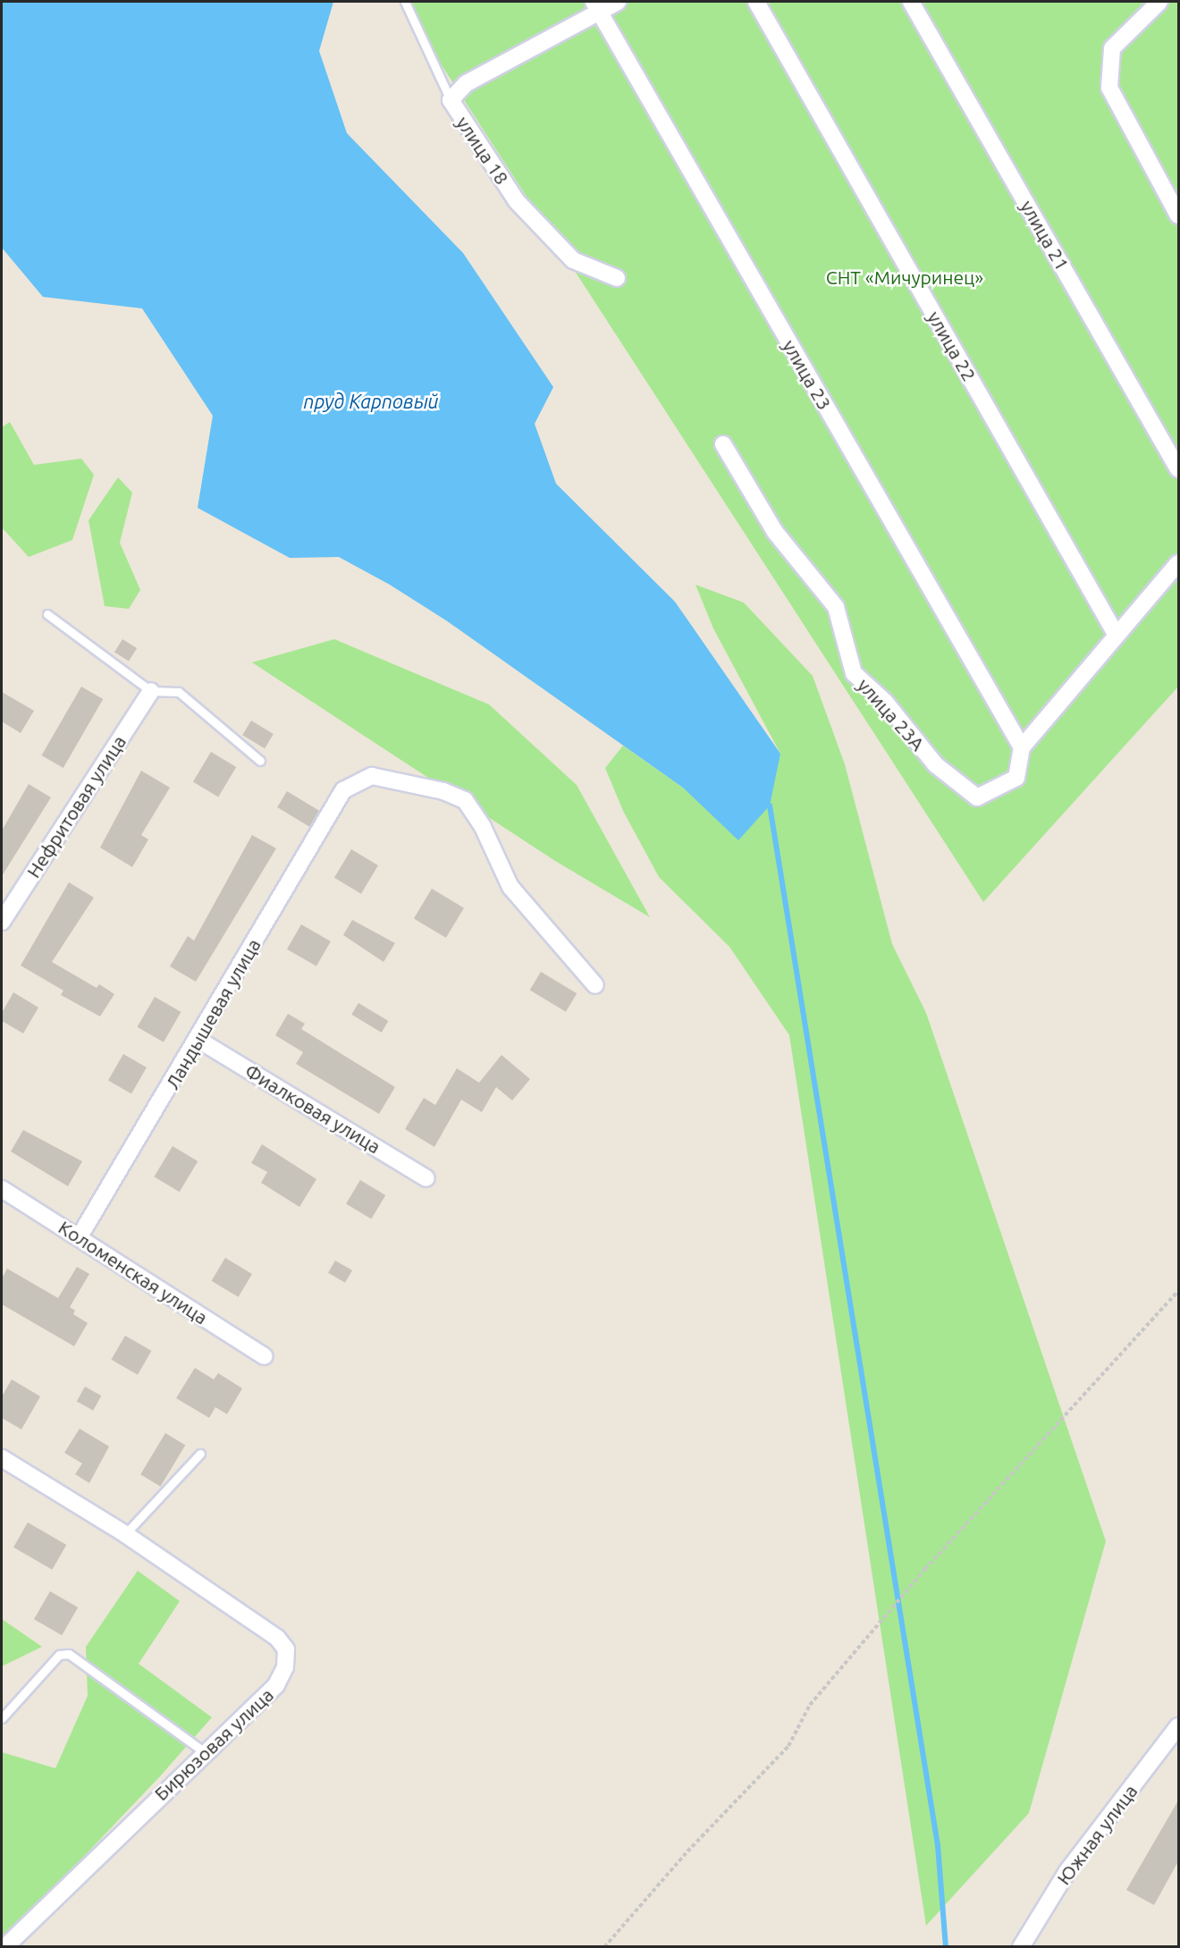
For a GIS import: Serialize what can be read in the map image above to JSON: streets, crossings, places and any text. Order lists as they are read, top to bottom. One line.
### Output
{"streets":{"street":["улица 18","улица 21","улица 22","улица 23","улица 23А","Нефритовая улица","Ландышевая улица","Фиалковая улица","Коломенская улица","Бирюзовая улица","Южная улица"]},"crossings":[["улица 18","улица 23"],["улица 23","улица 23А"],["Ландышевая улица","Фиалковая улица"],["Ландышевая улица","Коломенская улица"]],"water":["пруд Карповый"],"parks":["СНТ «Мичуринец»"]}
